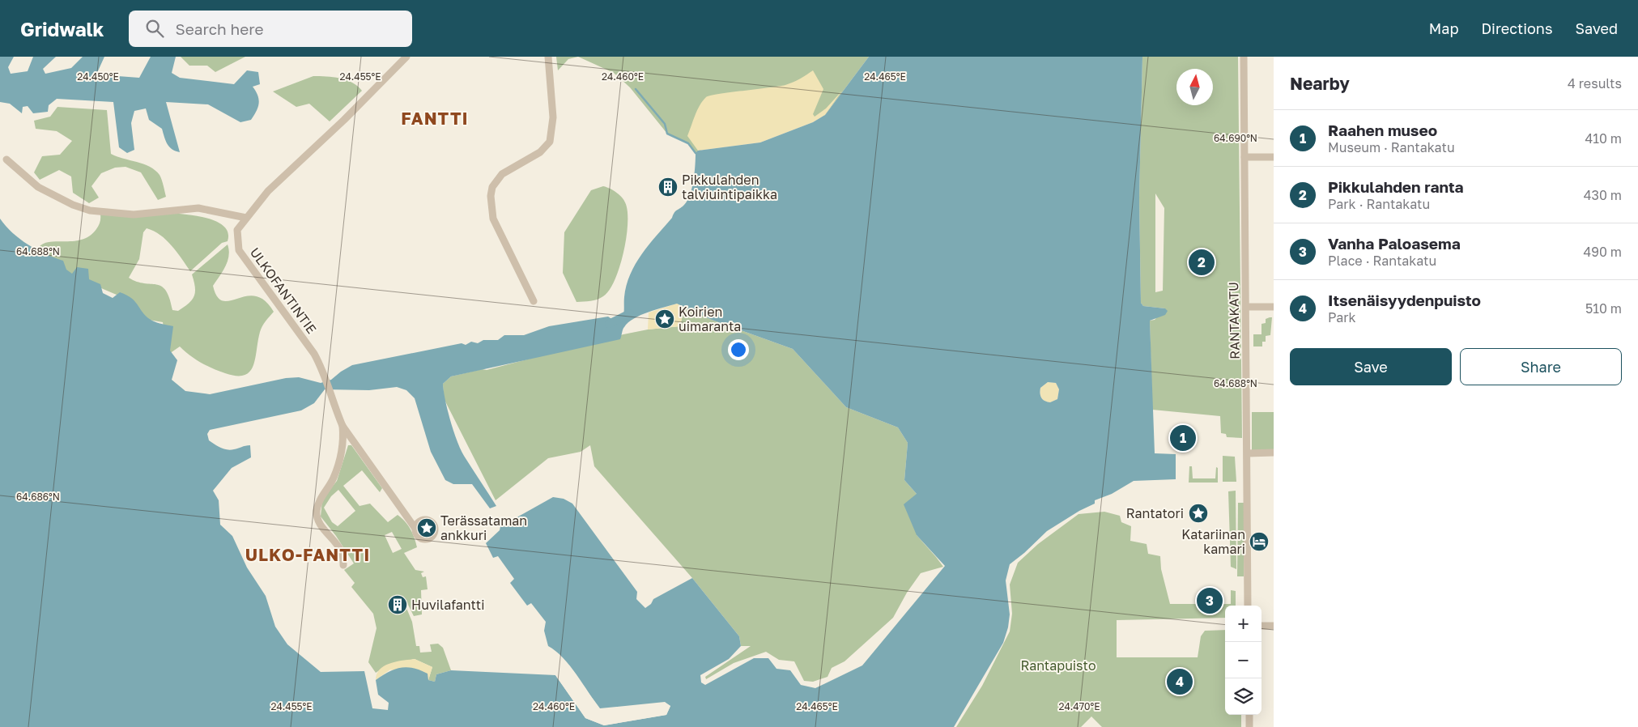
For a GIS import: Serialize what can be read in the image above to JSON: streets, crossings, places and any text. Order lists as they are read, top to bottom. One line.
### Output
{"streets":{"street":["ULKOFANTINTIE","RANTAKATU"]},"districts":["FANTTI","ULKO-FANTTI"],"parks":["Rantapuisto"],"places":{"building":["Pikkulahden talviuintipaikka","Huvilafantti"],"place":["Koirien uimaranta","Rantatori","Terässataman ankkuri"],"hotel":["Katariinan kamari"]},"north":"top","page":{"header":"Gridwalk","search":"Search here","nav":["Map","Directions","Saved"],"heading":["Nearby","4 results"],"list":[{"mark":"1","name":"Raahen museo","note":"Museum · Rantakatu","value":"410 m"},{"mark":"2","name":"Pikkulahden ranta","note":"Park · Rantakatu","value":"430 m"},{"mark":"3","name":"Vanha Paloasema","note":"Place · Rantakatu","value":"490 m"},{"mark":"4","name":"Itsenäisyydenpuisto","note":"Park","value":"510 m"}],"pins":["2","1","3","4"],"buttons":["Save","Share"],"map_buttons":["+","−"]},"coordinates":["24.450°E","24.455°E","24.460°E","24.465°E","64.690°N","64.688°N","64.686°N","24.470°E"]}
